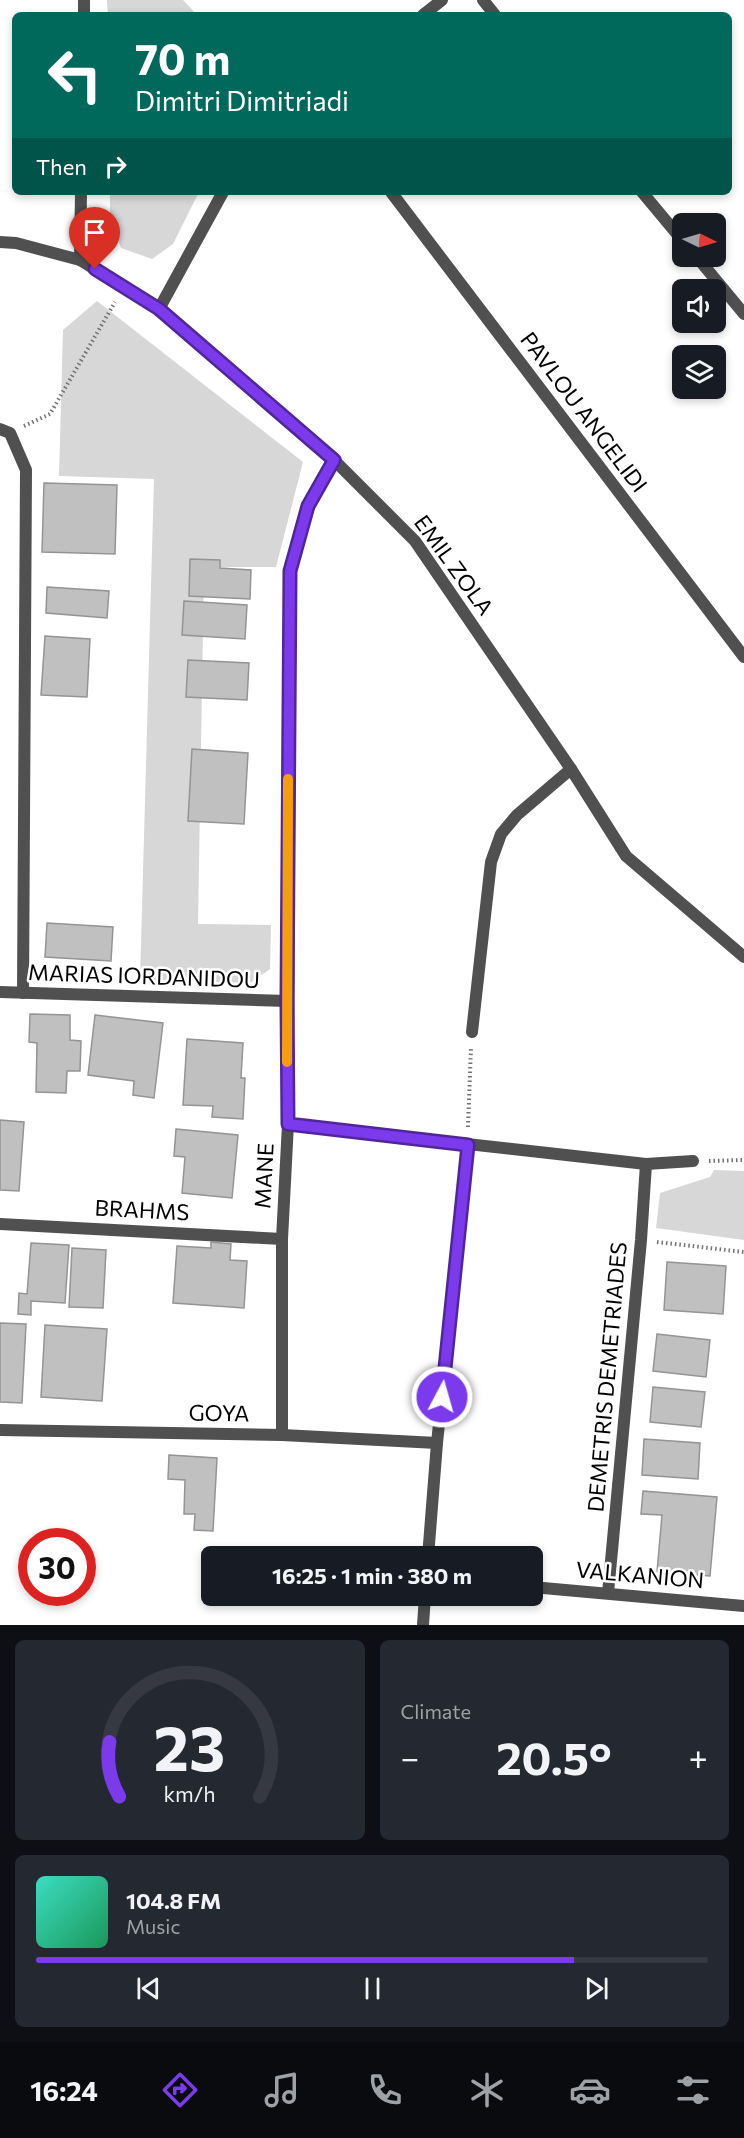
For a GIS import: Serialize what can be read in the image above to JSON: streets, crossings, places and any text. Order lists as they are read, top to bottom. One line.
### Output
{"streets":{"street":["PAVLOU ANGELIDI","EMIL ZOLA","MARIAS IORDANIDOU","MANE","BRAHMS","DEMETRIS DEMETRIADES","GOYA","VALKANION"]},"crossings":[["EMIL ZOLA","MANE"],["MARIAS IORDANIDOU","MANE"],["MANE","BRAHMS"],["MANE","GOYA"],["DEMETRIS DEMETRIADES","VALKANION"]],"north":"right","page":{"turn":["70 m","Dimitri Dimitriadi"],"then":"Then","limit":"30","trip":"16:25 · 1 min · 380 m","tile":"Climate","heat":["−","20.5°","+"],"song":["104.8 FM","Music"],"tabs":"16:24","gauge":["23","km/h"]}}
